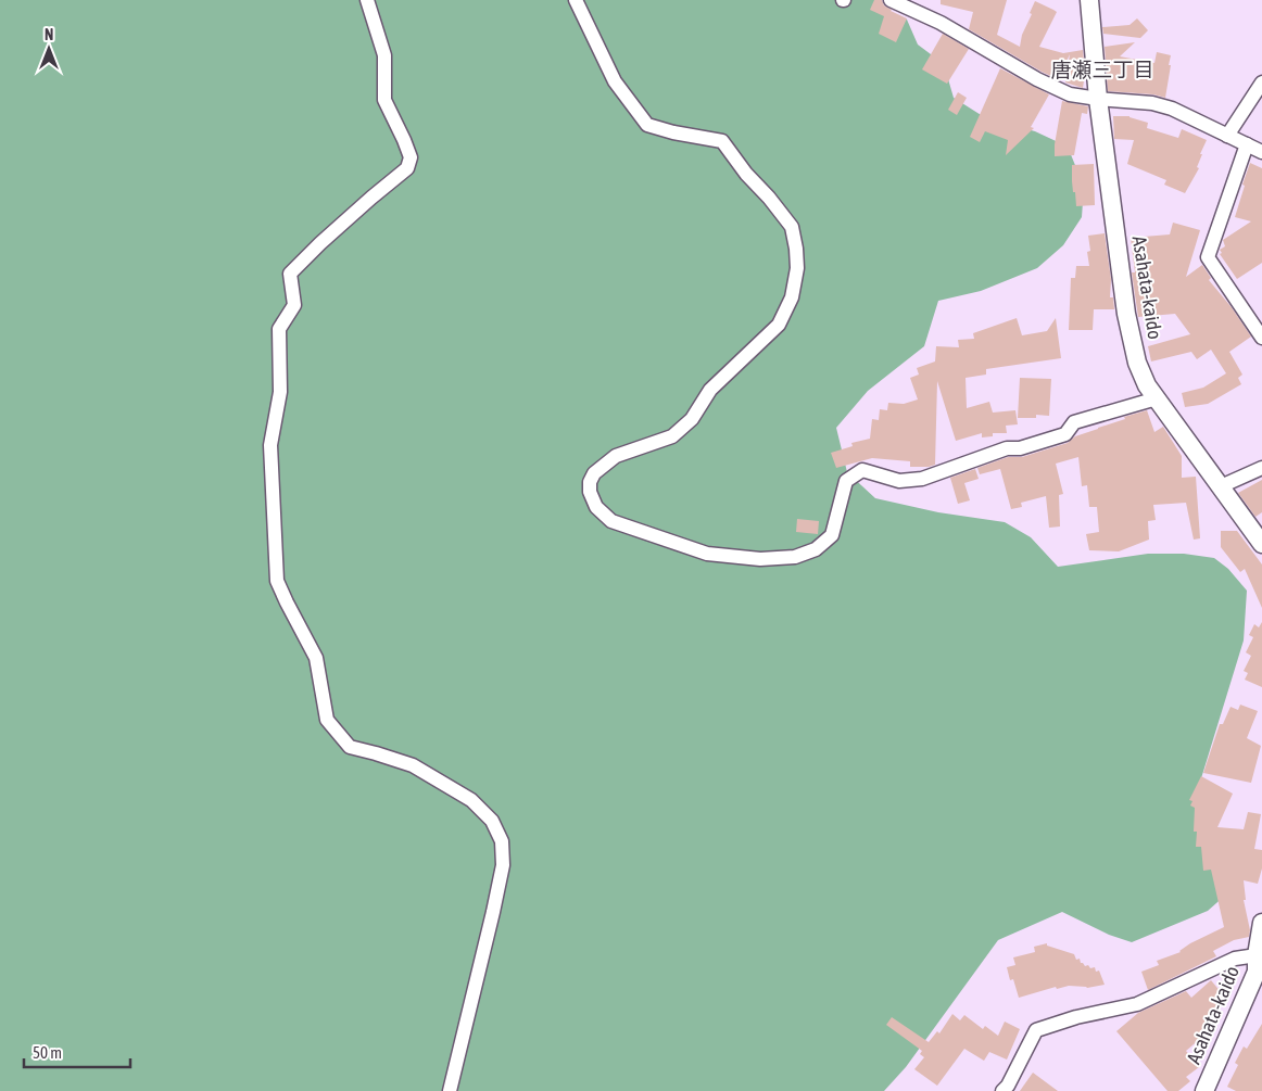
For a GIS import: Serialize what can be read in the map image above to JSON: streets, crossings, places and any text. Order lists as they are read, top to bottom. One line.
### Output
{"streets":{"street":["Asahata-kaido"]},"districts":["唐瀬三丁目"],"scale_bar":"50 m","north":"top"}
